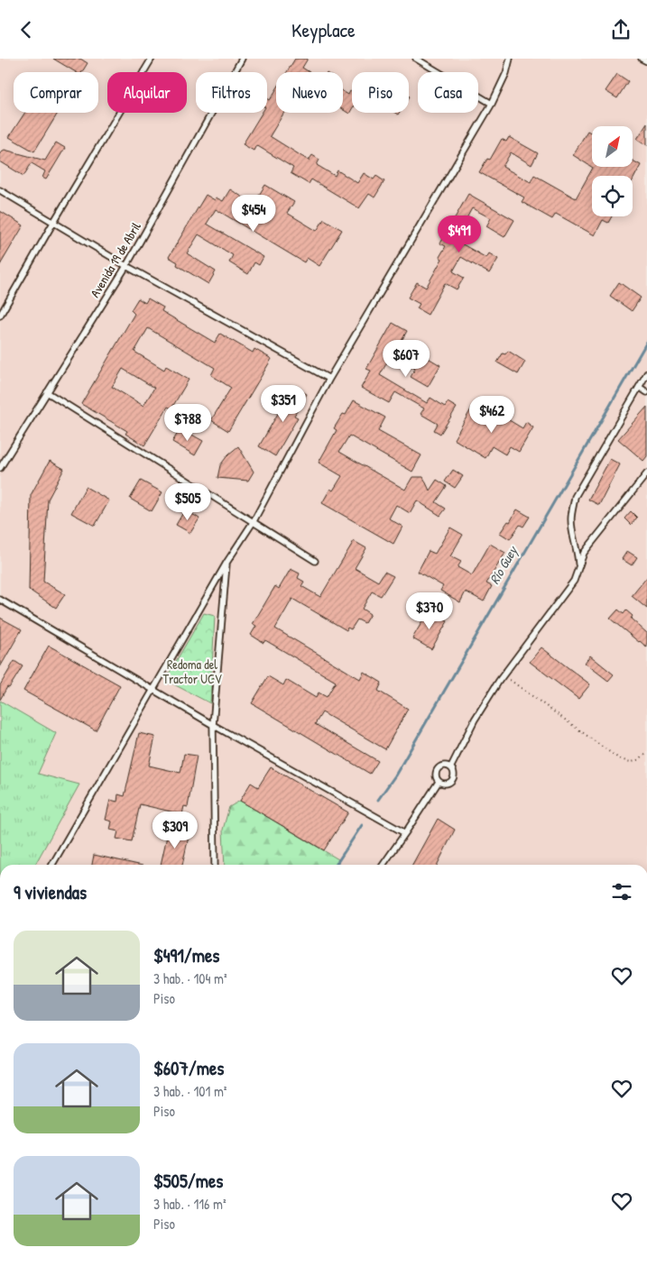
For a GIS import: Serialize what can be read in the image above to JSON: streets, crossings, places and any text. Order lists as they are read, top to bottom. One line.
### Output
{"streets":{"lane":["Avenida 19 de Abril"]},"water":["Río Guey"],"parks":["Redoma del Tractor UCV"],"north":"top right","page":{"header":"Keyplace","chip":["Comprar","Alquilar","Filtros","Nuevo","Piso","Casa"],"price":["$454","$491","$607","$351","$462","$788","$505","$370","$309"],"heading":"9 viviendas","list":[{"name":"$491/mes","note":"3 hab. · 104 m² · Piso"},{"name":"$607/mes","note":"3 hab. · 101 m² · Piso"},{"name":"$505/mes","note":"3 hab. · 116 m² · Piso"}]}}
